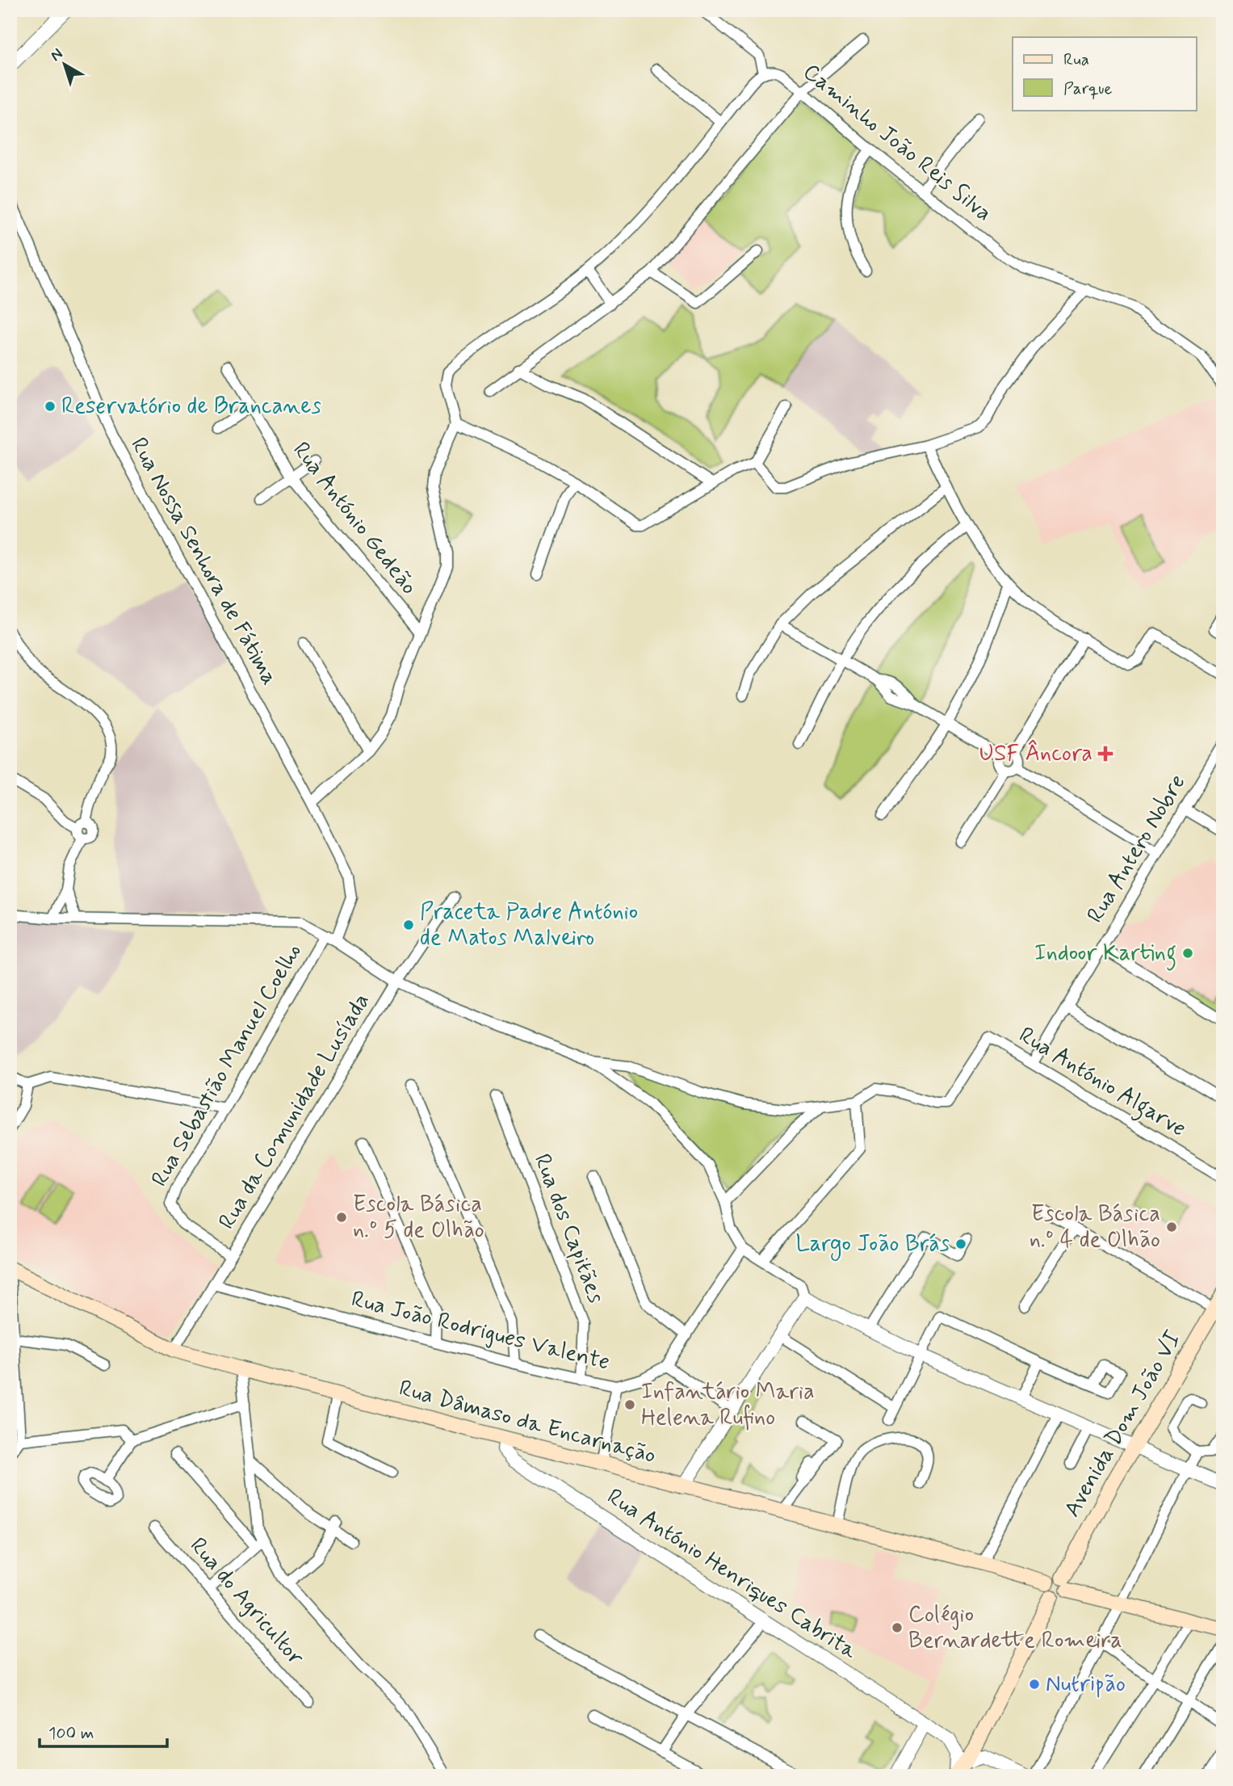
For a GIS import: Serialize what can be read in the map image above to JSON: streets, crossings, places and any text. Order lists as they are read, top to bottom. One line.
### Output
{"streets":{"main road":["Rua Dâmaso da Encarnação","Avenida Dom João VI"],"street":["Caminho João Reis Silva","Rua António Gedeão","Rua Nossa Senhora de Fátima","Rua Antero Nobre","Rua Sebastião Manuel Coelho","Rua António Algarve","Rua da Comunidade Lusíada","Rua dos Capitães","Rua João Rodrigues Valente","Rua António Henriques Cabrita","Rua do Agricultor"]},"crossings":[["Rua Antero Nobre","Rua António Algarve"],["Rua Sebastião Manuel Coelho","Rua da Comunidade Lusíada"],["Rua da Comunidade Lusíada","Rua João Rodrigues Valente"],["Rua da Comunidade Lusíada","Rua Dâmaso da Encarnação"],["Rua dos Capitães","Rua João Rodrigues Valente"],["Rua Dâmaso da Encarnação","Avenida Dom João VI"],["Rua Dâmaso da Encarnação","Rua António Henriques Cabrita"]],"places":{"other":["Reservatório de Brancanes","Praceta Padre António de Matos Malveiro","Indoor Karting","Escola Básica n.º 5 de Olhão","Escola Básica n.º 4 de Olhão","Largo João Brás","Infantário Maria Helena Rufino","Colégio Bernardette Romeira","Nutripão"],"health":["USF Âncora"]},"legend":["Rua","Parque"],"scale_bar":"100 m","north":"top left"}
